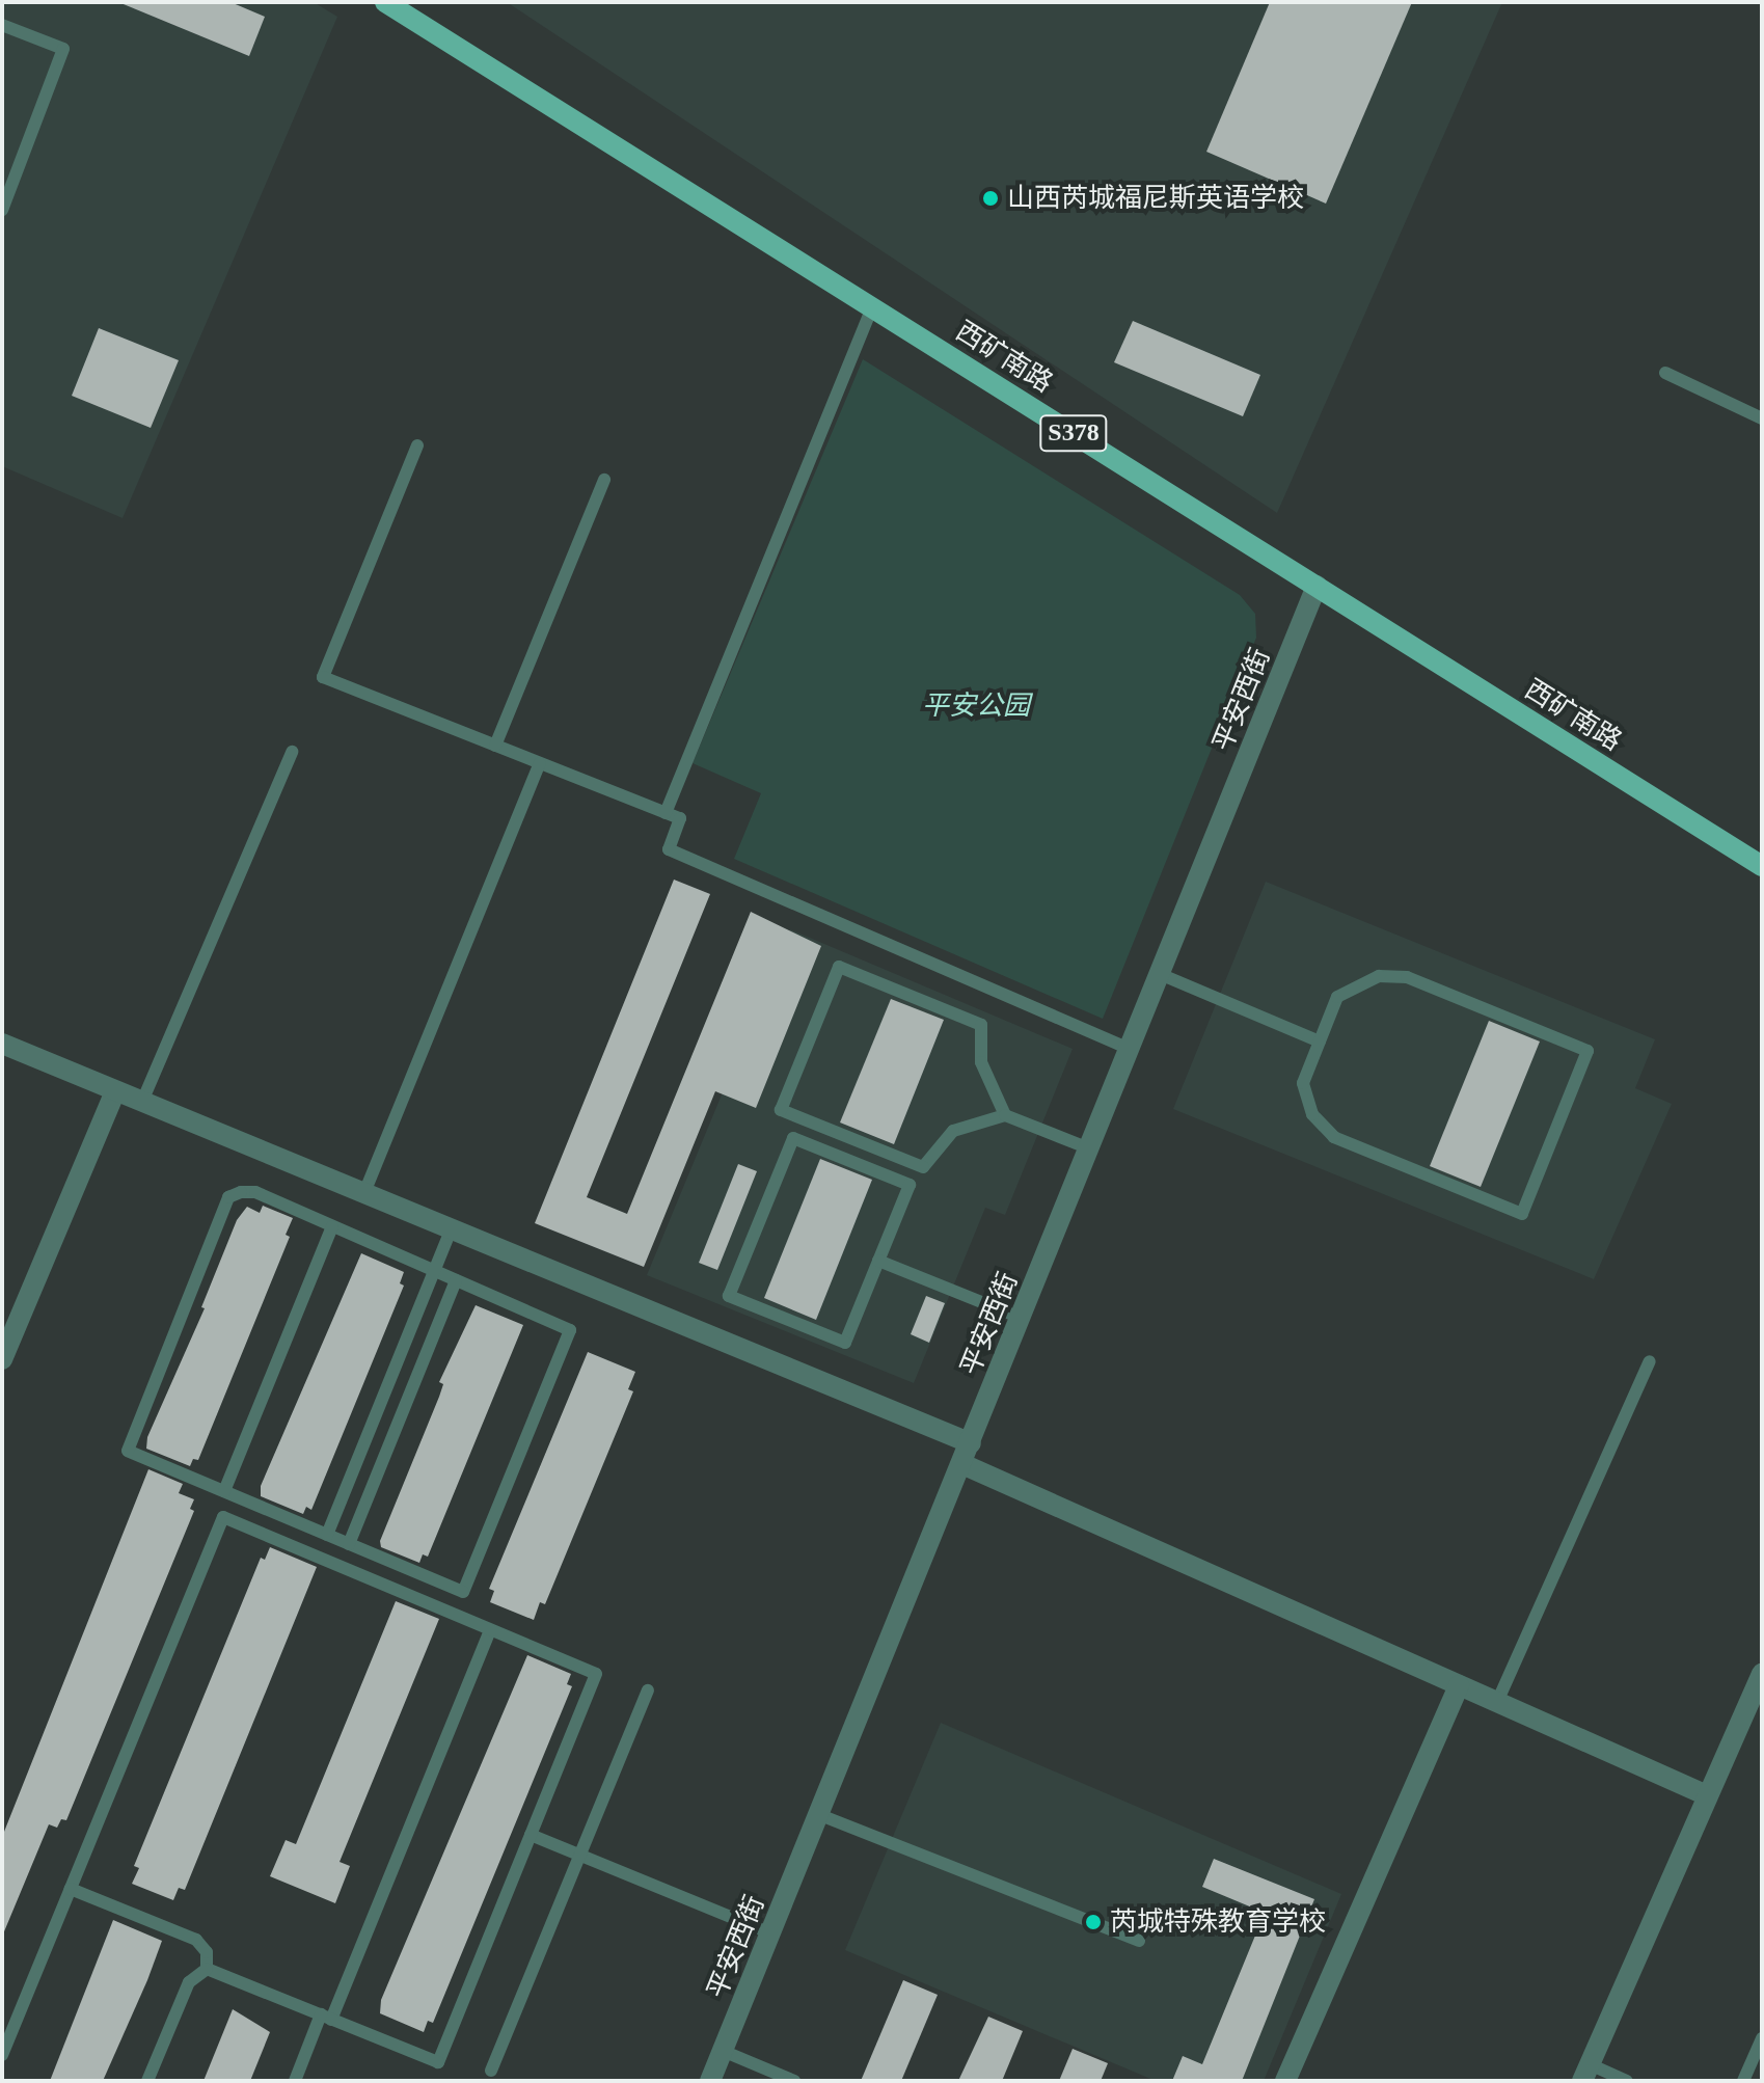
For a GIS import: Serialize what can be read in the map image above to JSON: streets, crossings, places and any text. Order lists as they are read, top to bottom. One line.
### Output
{"streets":{"main road":["西矿南路","S378"],"street":["平安西街"]},"crossings":[["西矿南路","平安西街"]],"parks":["平安公园"],"places":["山西芮城福尼斯英语学校","芮城特殊教育学校"]}
